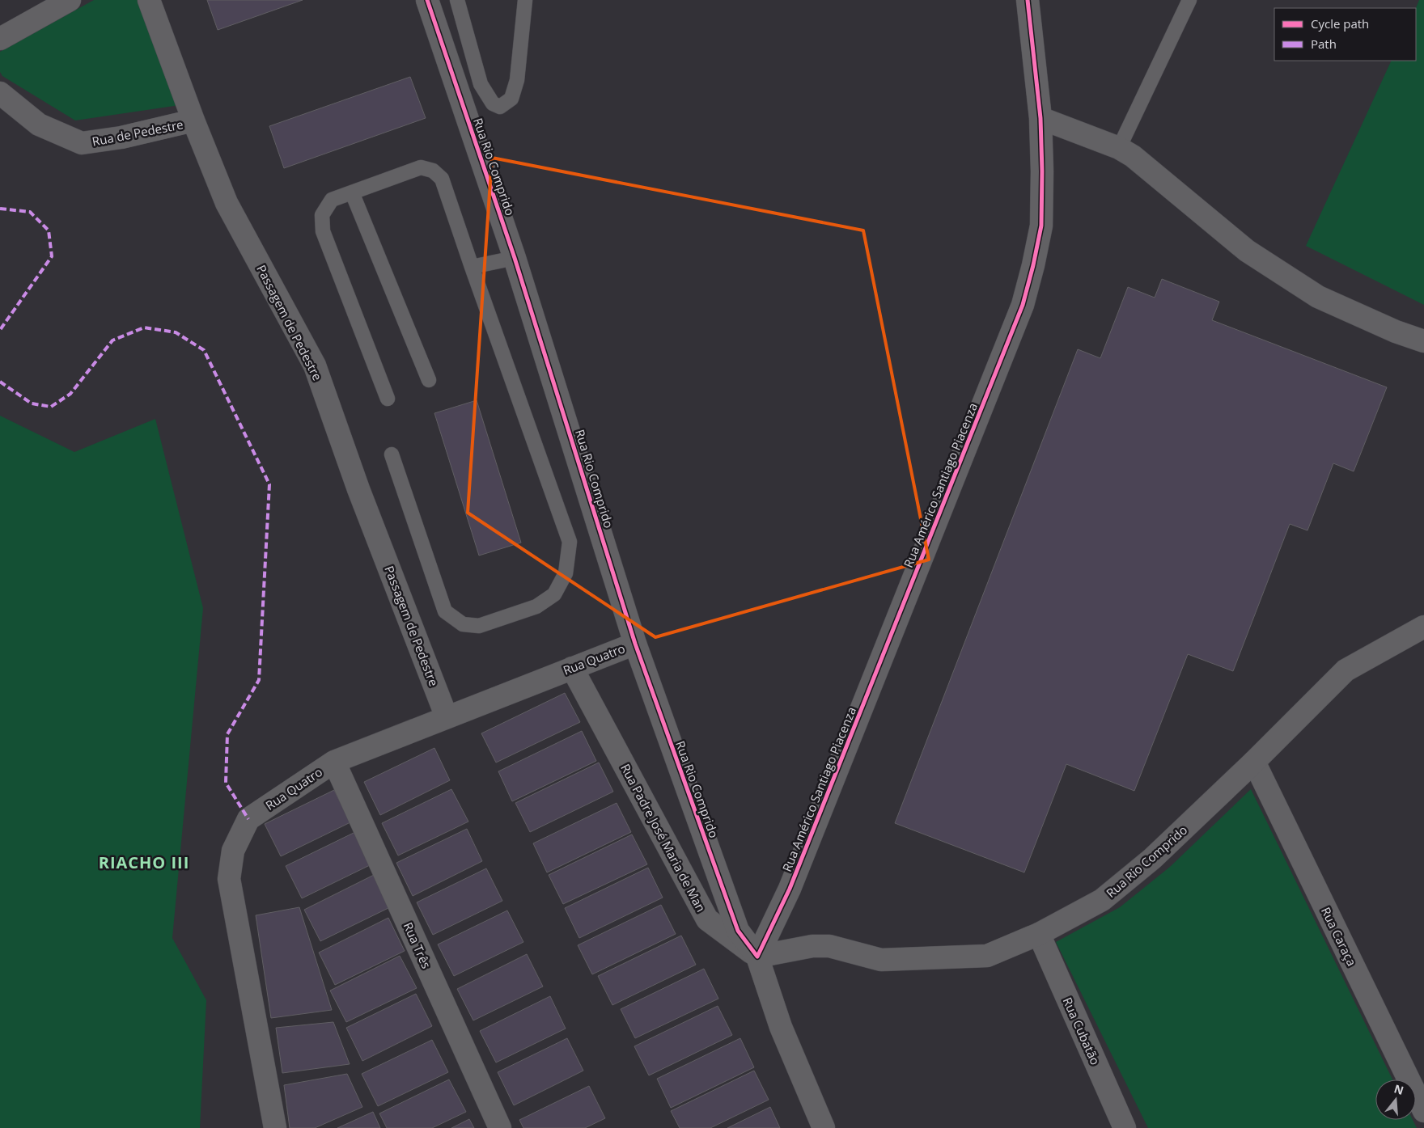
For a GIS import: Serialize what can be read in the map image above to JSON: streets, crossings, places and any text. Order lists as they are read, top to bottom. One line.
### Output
{"streets":{"street":["Rua de Pedestre","Rua Rio Comprido","Passagem de Pedestre","Rua Américo Santiago Piacenza","Rua Quatro","Rua Padre José Maria de Man","Rua Caraça","Rua Três","Rua Cubatão"]},"crossings":[["Rua de Pedestre","Passagem de Pedestre"],["Rua Rio Comprido","Rua Américo Santiago Piacenza"],["Rua Rio Comprido","Rua Quatro"],["Rua Rio Comprido","Rua Padre José Maria de Man"],["Rua Rio Comprido","Rua Caraça"],["Rua Rio Comprido","Rua Cubatão"],["Passagem de Pedestre","Rua Quatro"],["Rua Américo Santiago Piacenza","Rua Padre José Maria de Man"],["Rua Quatro","Rua Padre José Maria de Man"],["Rua Quatro","Rua Três"]],"districts":["RIACHO III"],"legend":["Cycle path","Path"],"north":"top"}
